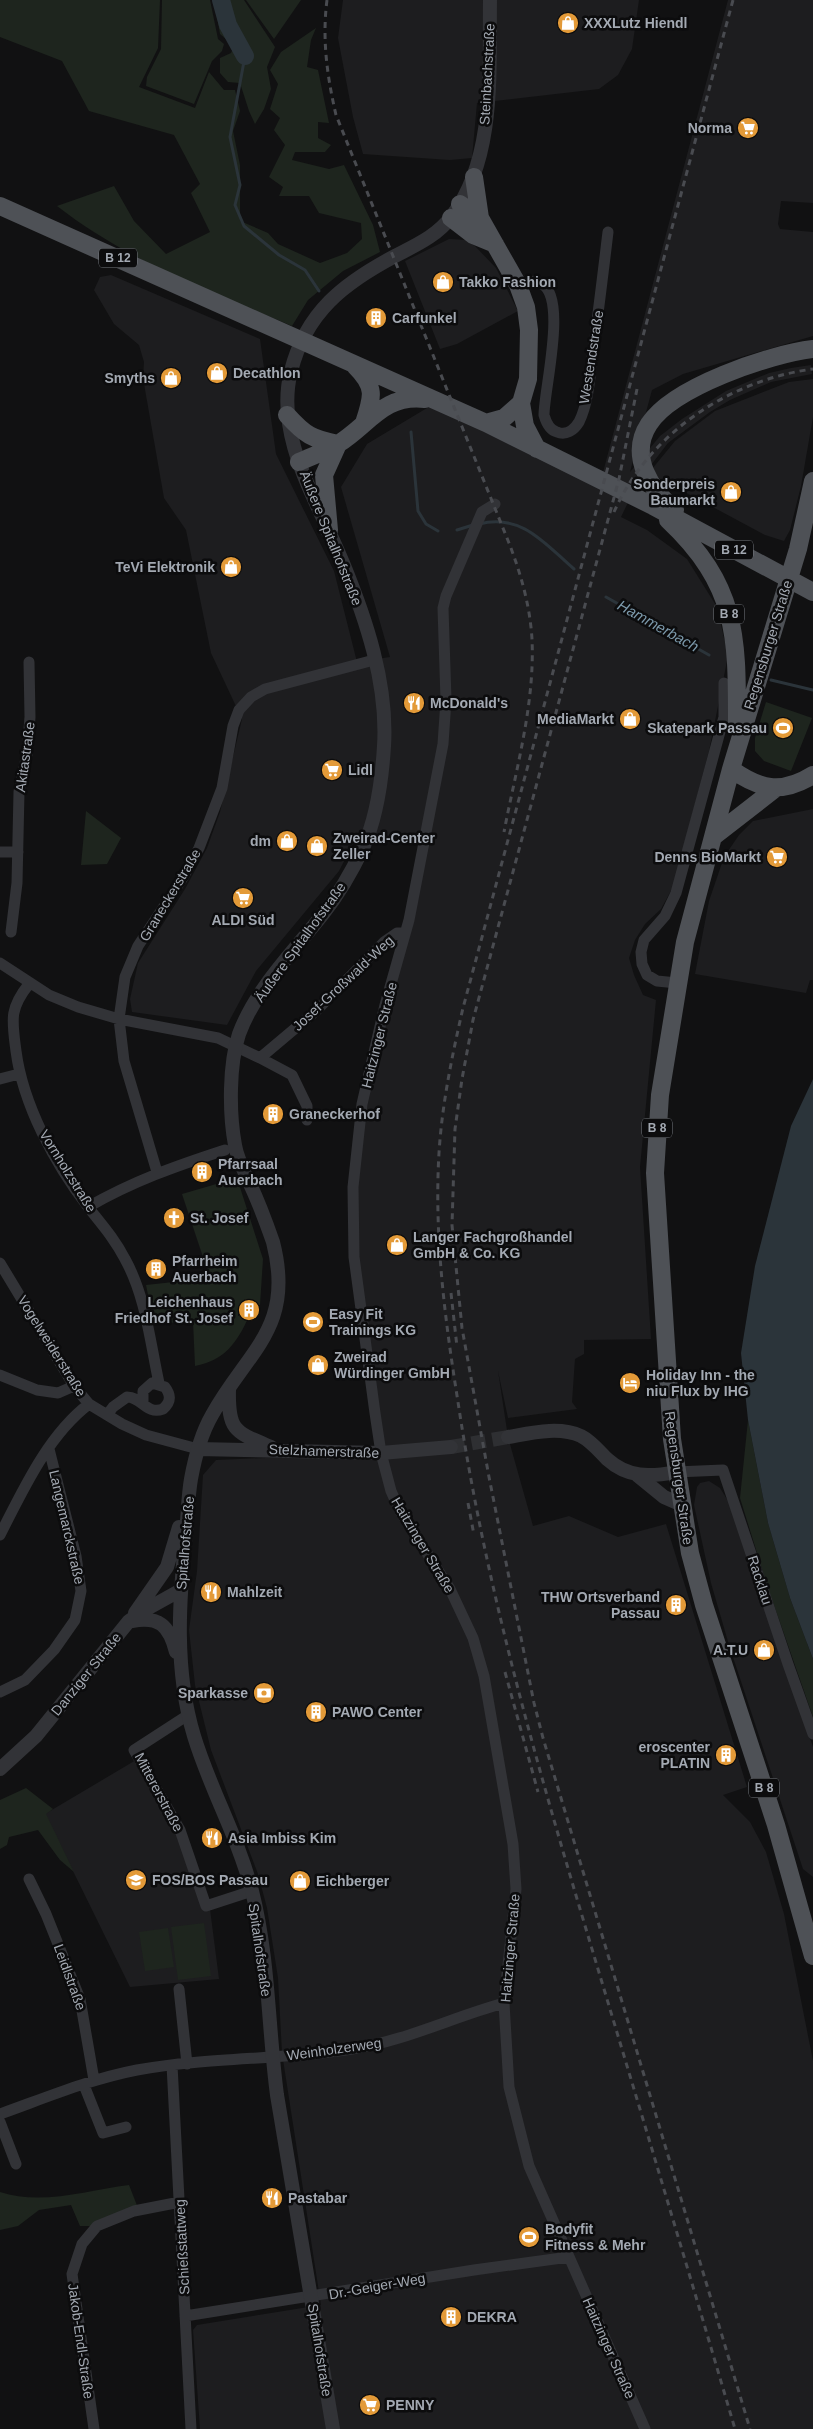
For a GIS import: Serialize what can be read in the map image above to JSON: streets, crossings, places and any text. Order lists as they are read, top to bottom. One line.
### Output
{"streets":{"main road":["B 12","B 8","Regensburger Straße"],"street":["Steinbachstraße","Westendstraße","Äußere Spitalhofstraße","Akitastraße","Graneckerstraße","Josef-Großwald-Weg","Haitzinger Straße","Vornholzstraße","Vogelweiderstraße","Stelzhamerstraße","Langemarckstraße","Spitalhofstraße","Racklau","Danziger Straße","Mittererstraße","Leidlstraße","Weinholzerweg","Schießstattweg","Dr.-Geiger-Weg","Jakob-Endl-Straße"]},"crossings":[["Steinbachstraße","Äußere Spitalhofstraße"],["B 12","B 8"],["Äußere Spitalhofstraße","Graneckerstraße"],["Äußere Spitalhofstraße","Vogelweiderstraße"],["Äußere Spitalhofstraße","Stelzhamerstraße"],["Äußere Spitalhofstraße","Spitalhofstraße"],["B 8","Regensburger Straße"],["Regensburger Straße","Racklau"],["Josef-Großwald-Weg","Haitzinger Straße"],["Haitzinger Straße","Stelzhamerstraße"],["Haitzinger Straße","Weinholzerweg"],["Haitzinger Straße","Dr.-Geiger-Weg"],["Vornholzstraße","Vogelweiderstraße"],["Vogelweiderstraße","Stelzhamerstraße"],["Vogelweiderstraße","Spitalhofstraße"],["Stelzhamerstraße","Spitalhofstraße"],["Spitalhofstraße","Danziger Straße"],["Spitalhofstraße","Mittererstraße"],["Spitalhofstraße","Weinholzerweg"],["Spitalhofstraße","Dr.-Geiger-Weg"],["Leidlstraße","Weinholzerweg"],["Weinholzerweg","Schießstattweg"],["Schießstattweg","Dr.-Geiger-Weg"],["Schießstattweg","Jakob-Endl-Straße"]],"water":["Hammerbach"],"places":{"shop":["XXXLutz Hiendl","Takko Fashion","Decathlon","Smyths","Sonderpreis Baumarkt","TeVi Elektronik","MediaMarkt","dm","Zweirad-Center Zeller","Langer Fachgroßhandel GmbH & Co. KG","Zweirad Würdinger GmbH","A.T.U","Eichberger"],"supermarket":["Norma","Lidl","Denns BioMarkt","ALDI Süd","PENNY"],"building":["Carfunkel","Graneckerhof","Pfarrsaal Auerbach","Pfarrheim Auerbach","Leichenhaus Friedhof St. Josef","THW Ortsverband Passau","PAWO Center","eroscenter PLATIN","DEKRA"],"restaurant":["McDonald's","Mahlzeit","Asia Imbiss Kim","Pastabar"],"sports":["Skatepark Passau","Easy Fit Trainings KG","Bodyfit Fitness & Mehr"],"church":["St. Josef"],"hotel":["Holiday Inn - the niu Flux by IHG"],"bank":["Sparkasse"],"school or university":["FOS/BOS Passau"]}}
